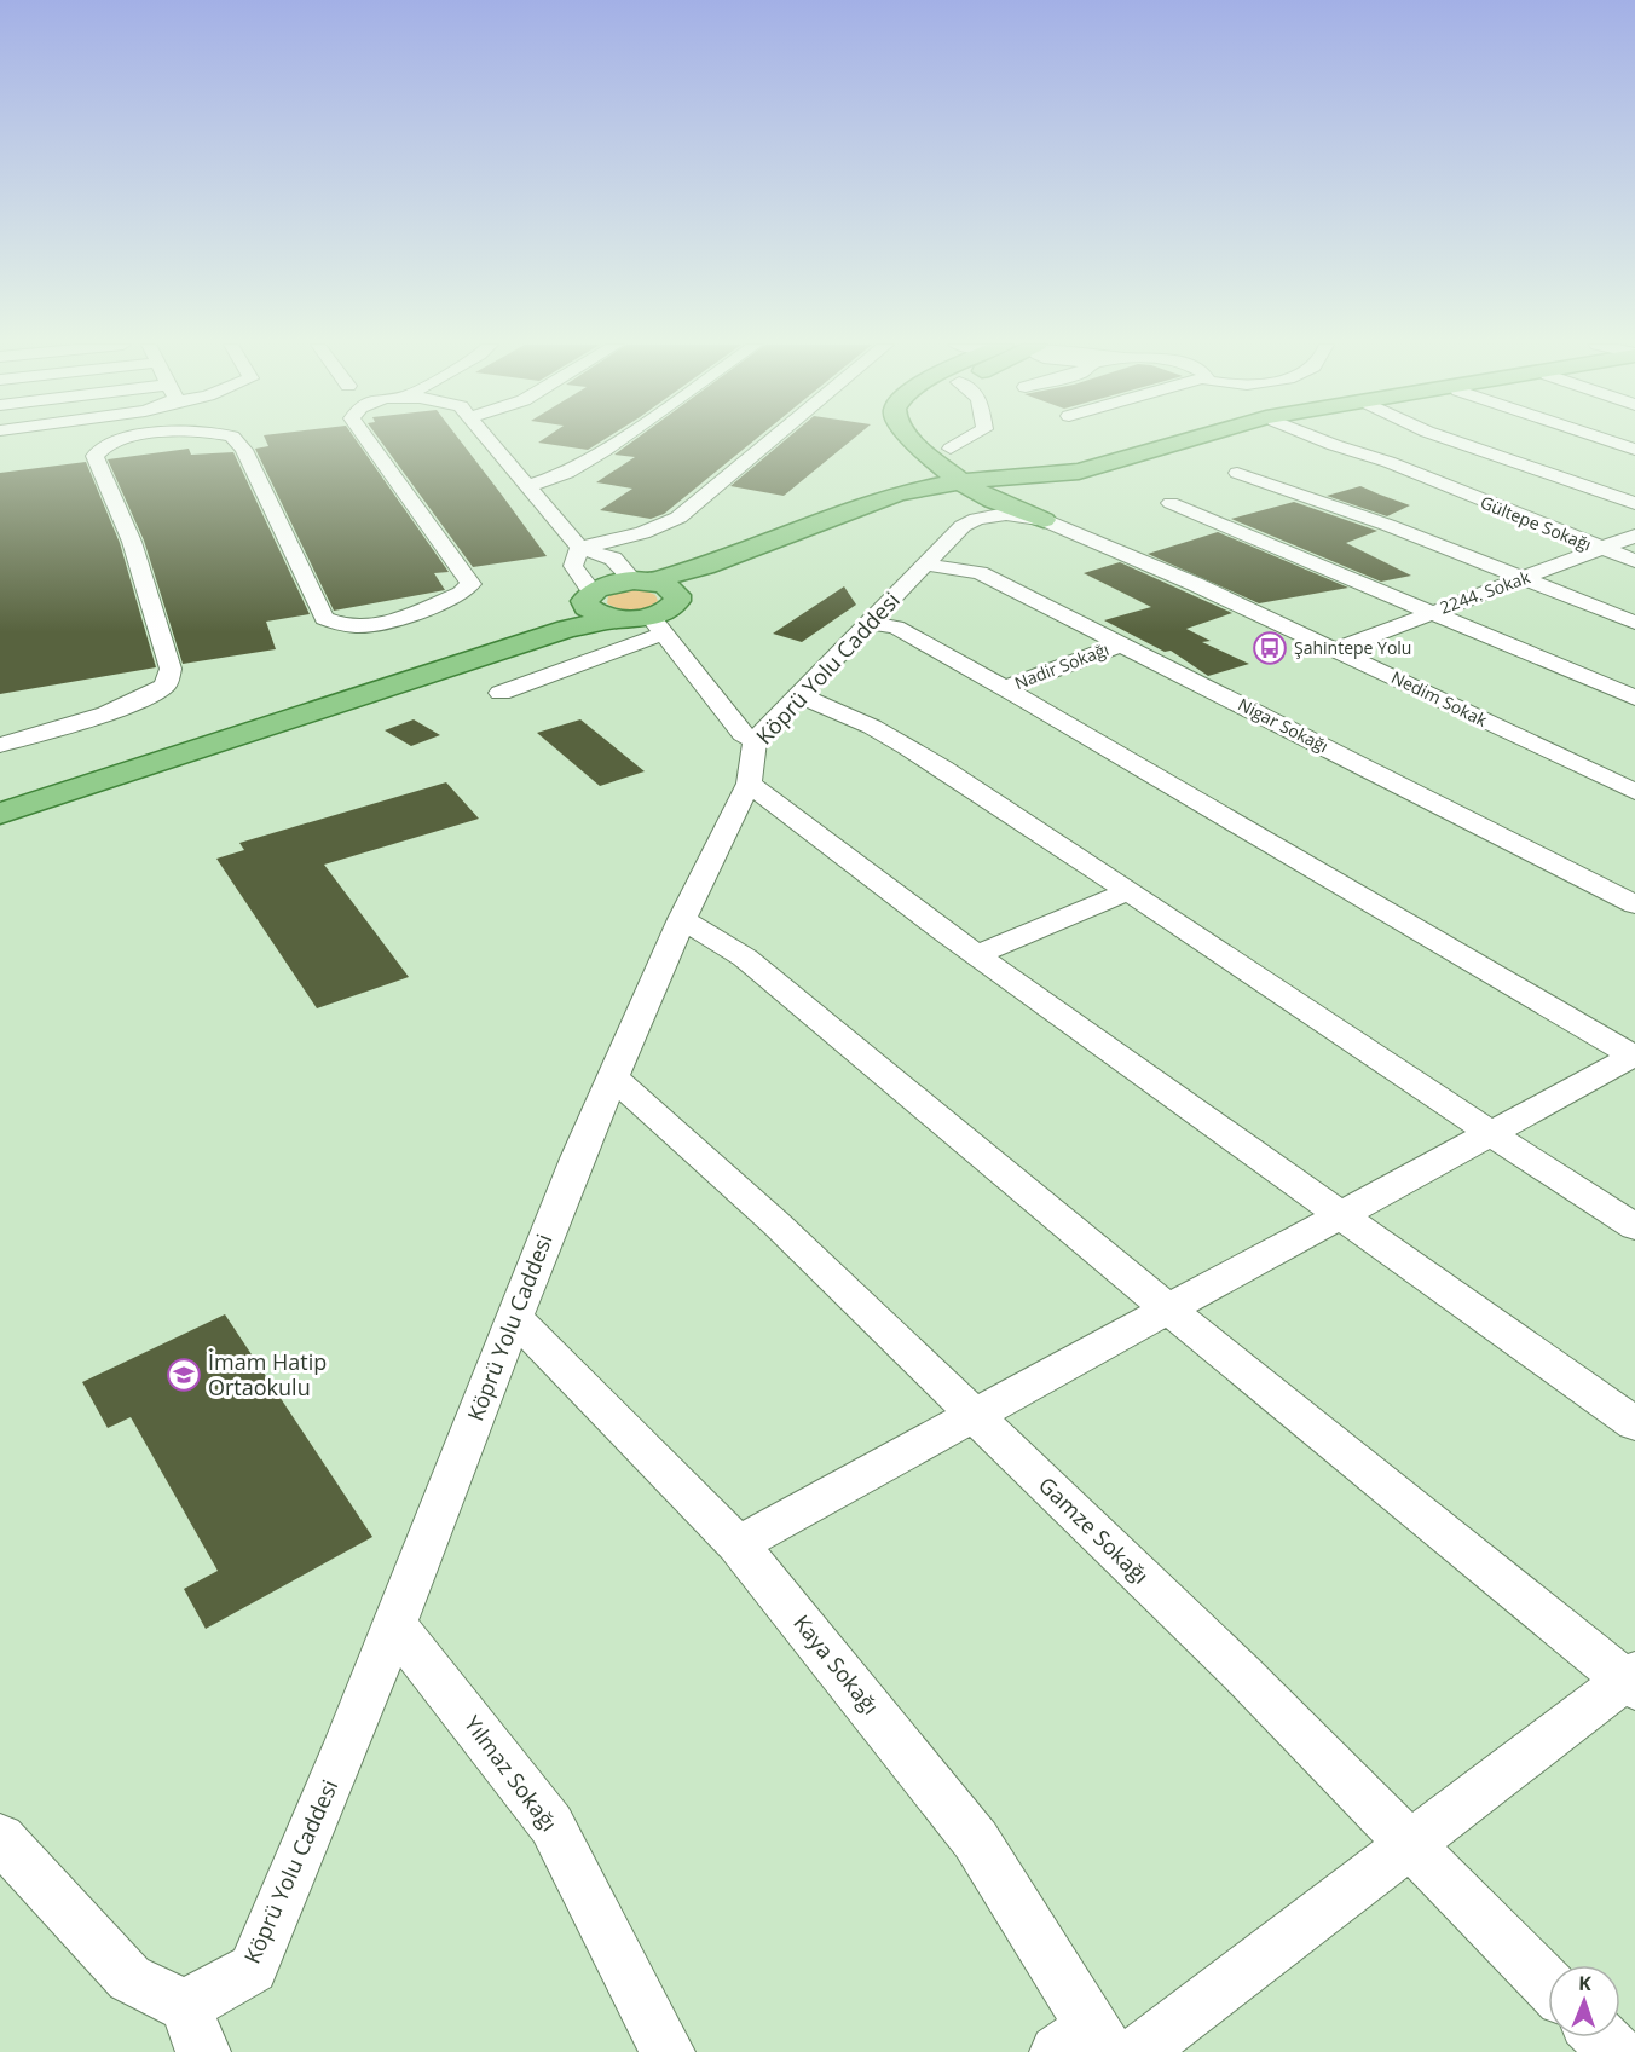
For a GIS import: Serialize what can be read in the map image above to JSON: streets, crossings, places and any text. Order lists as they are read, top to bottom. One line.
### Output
{"streets":{"street":["Gültepe Sokağı","2244. Sokak","Nadir Sokağı","Köprü Yolu Caddesi","Nedim Sokak","Nigar Sokağı","Gamze Sokağı","Kaya Sokağı","Yılmaz Sokağı"]},"crossings":[["Gültepe Sokağı","2244. Sokak"],["2244. Sokak","Nedim Sokak"],["Nadir Sokağı","Nigar Sokağı"],["Köprü Yolu Caddesi","Nedim Sokak"],["Köprü Yolu Caddesi","Nigar Sokağı"],["Köprü Yolu Caddesi","Gamze Sokağı"],["Köprü Yolu Caddesi","Kaya Sokağı"],["Köprü Yolu Caddesi","Yılmaz Sokağı"]],"places":{"bus stop":["Şahintepe Yolu"],"school or university":["İmam Hatip Ortaokulu"]},"north":"top"}
